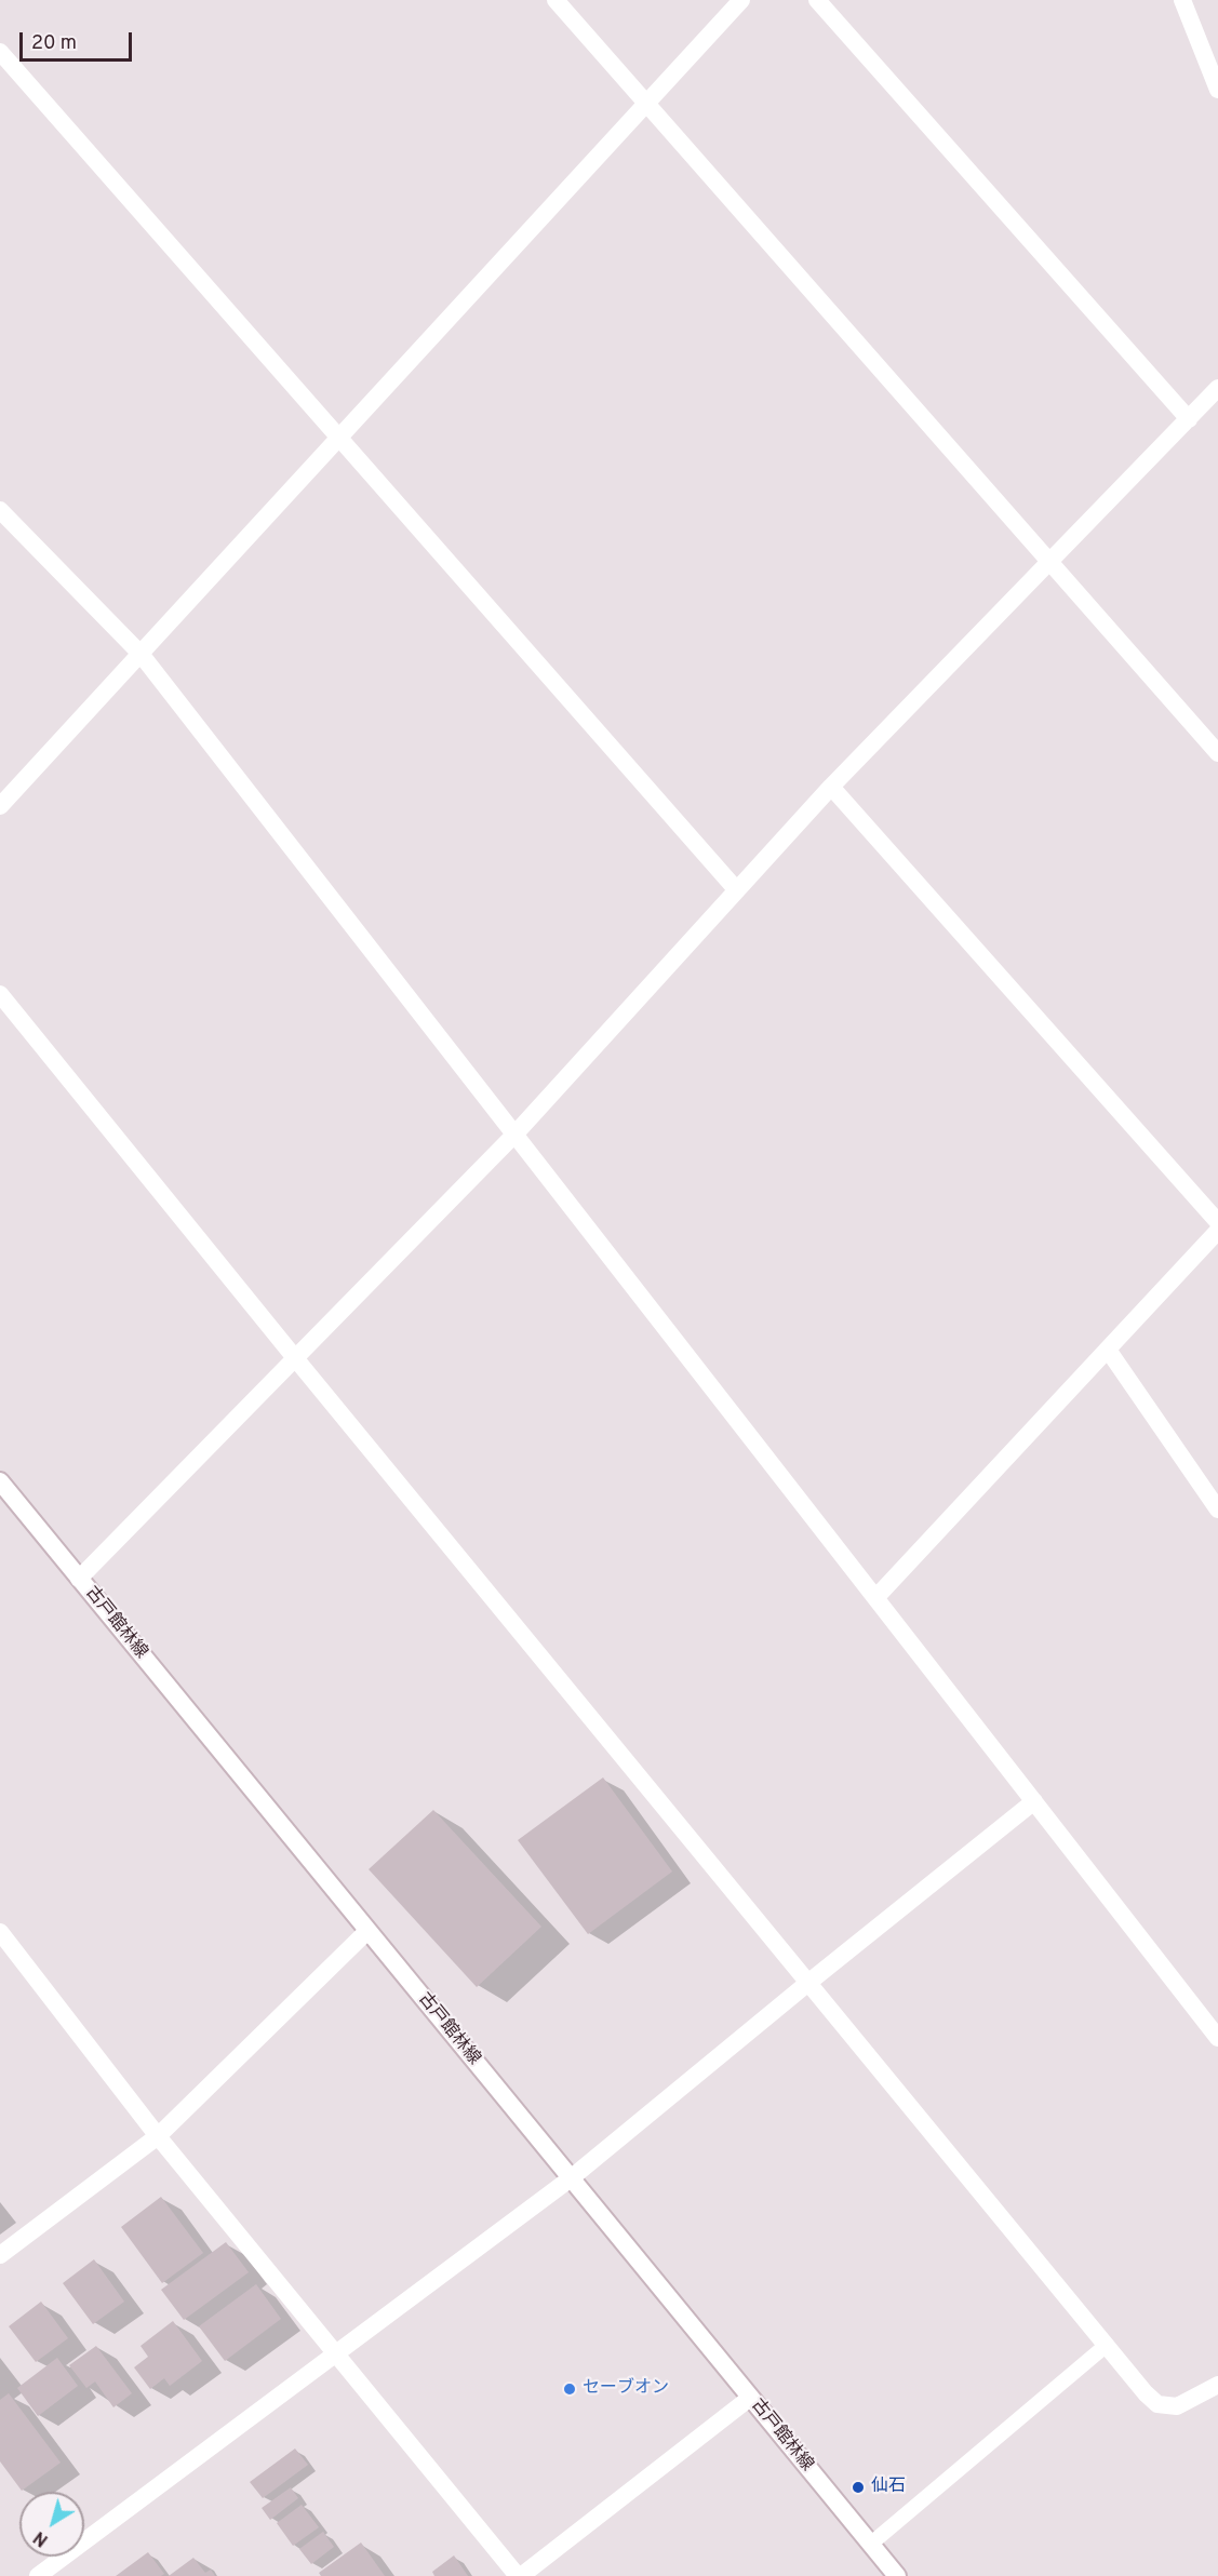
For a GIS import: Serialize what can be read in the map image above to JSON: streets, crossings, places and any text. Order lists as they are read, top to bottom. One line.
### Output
{"streets":{"street":["古戸館林線"]},"places":["セーブオン","仙石"],"scale_bar":"20 m","north":"bottom left"}
